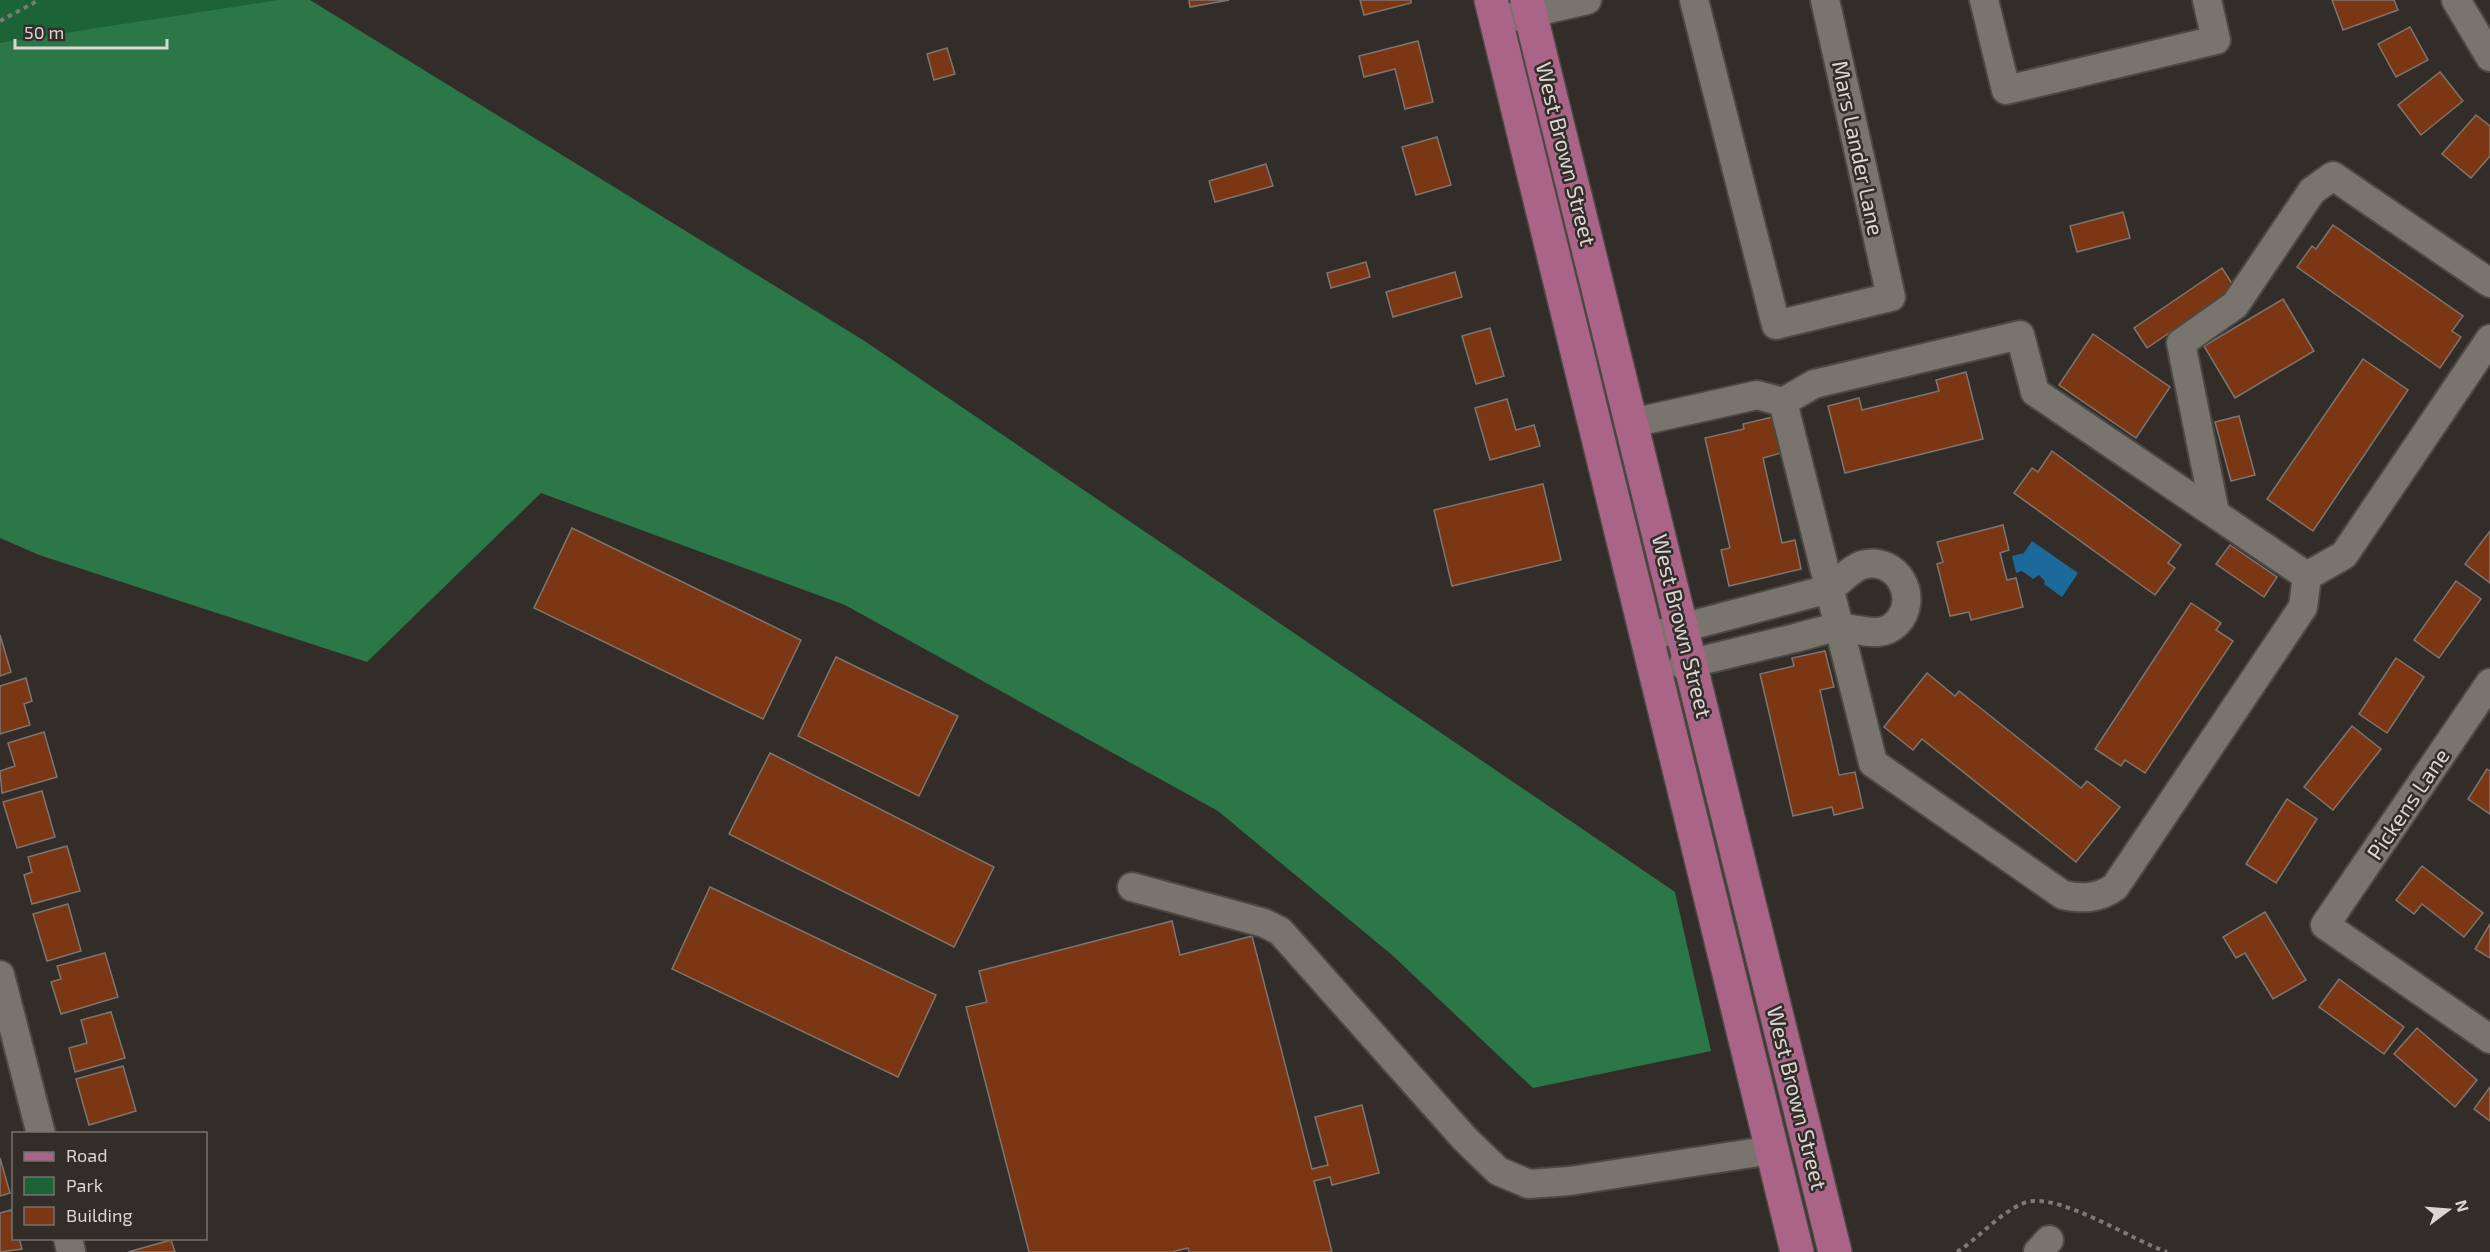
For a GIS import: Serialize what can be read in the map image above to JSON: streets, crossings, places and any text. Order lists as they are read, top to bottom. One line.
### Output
{"streets":{"main road":["West Brown Street"],"street":["Mars Lander Lane","Pickens Lane"]},"legend":["Road","Park","Building"],"scale_bar":"50 m","north":"right"}
